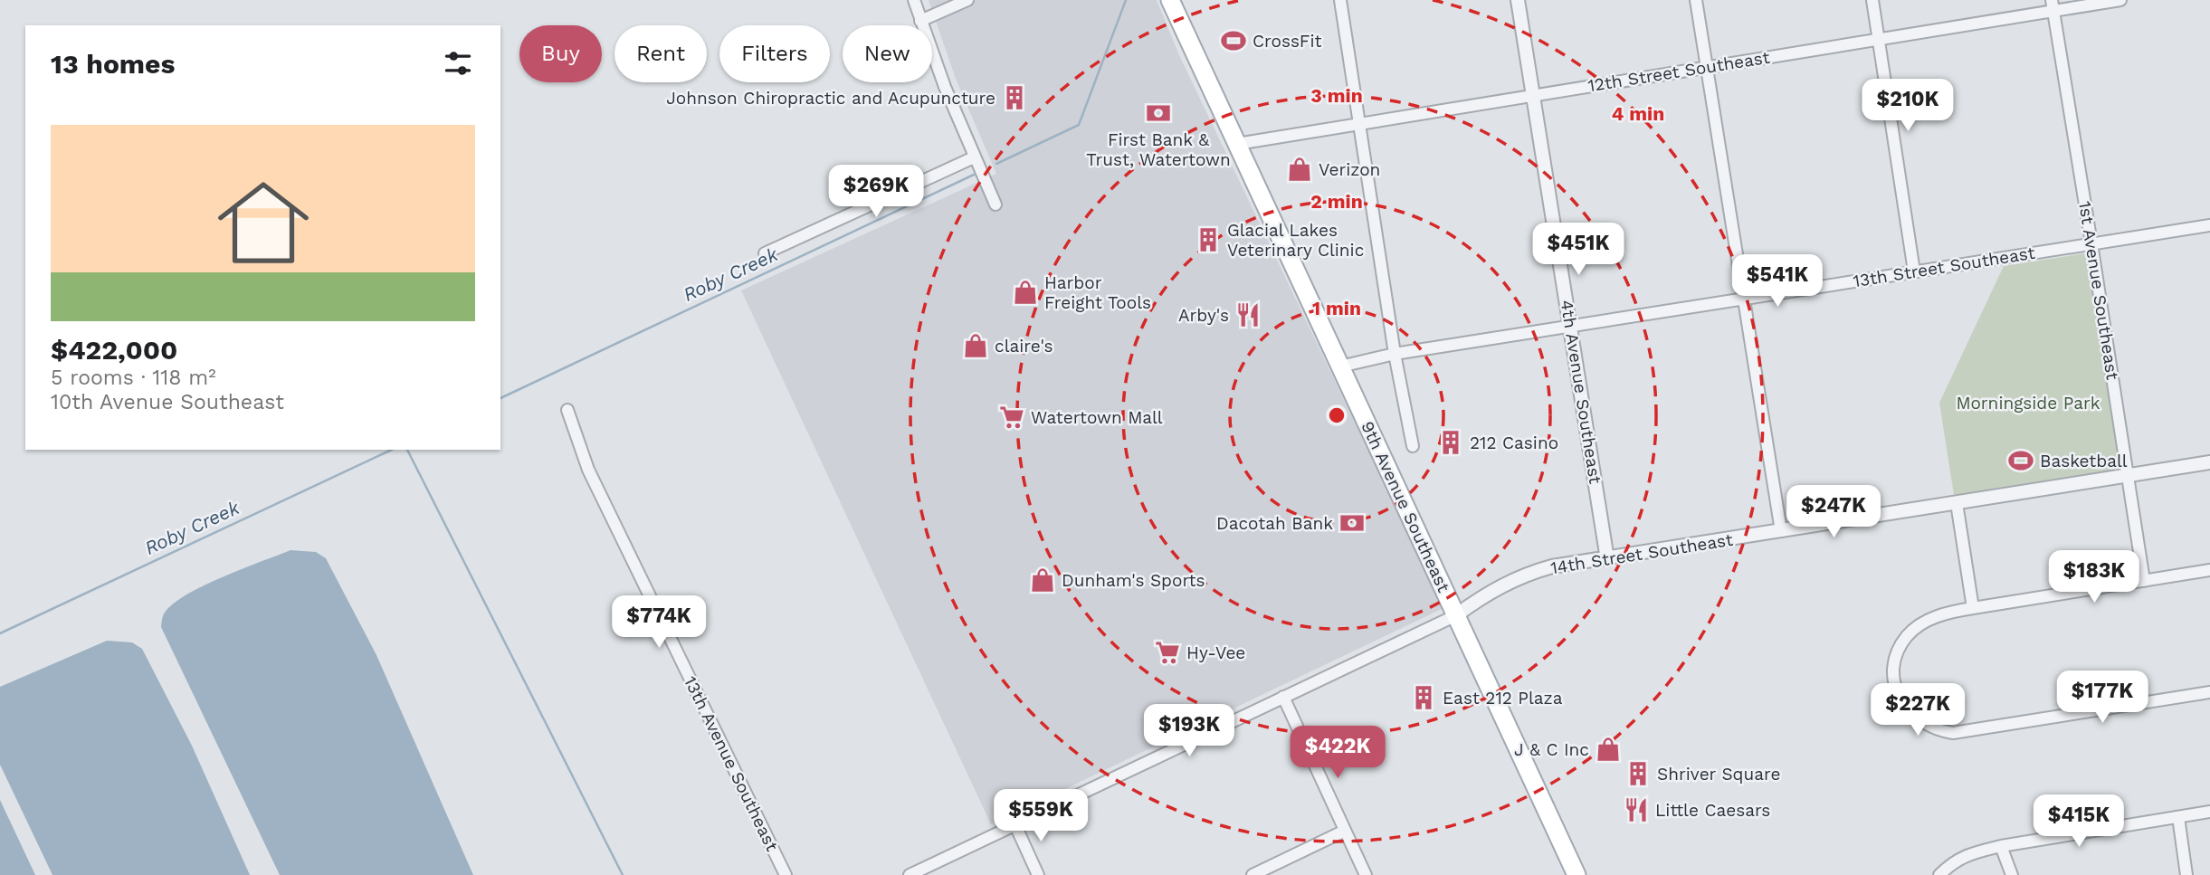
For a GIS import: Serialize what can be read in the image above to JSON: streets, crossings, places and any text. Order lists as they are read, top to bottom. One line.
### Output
{"streets":{"main road":["9th Avenue Southeast"],"street":["12th Street Southeast","13th Street Southeast","1st Avenue Southeast","4th Avenue Southeast","14th Street Southeast","13th Avenue Southeast"]},"crossings":[["12th Street Southeast","1st Avenue Southeast"],["12th Street Southeast","4th Avenue Southeast"],["12th Street Southeast","9th Avenue Southeast"],["13th Street Southeast","1st Avenue Southeast"],["13th Street Southeast","4th Avenue Southeast"],["13th Street Southeast","9th Avenue Southeast"],["1st Avenue Southeast","14th Street Southeast"],["4th Avenue Southeast","14th Street Southeast"],["9th Avenue Southeast","14th Street Southeast"]],"water":["Roby Creek"],"parks":["Morningside Park"],"places":{"sports":["CrossFit","Basketball"],"building":["Johnson Chiropractic and Acupuncture","Glacial Lakes Veterinary Clinic","212 Casino","East 212 Plaza","Shriver Square"],"bank":["First Bank & Trust, Watertown","Dacotah Bank"],"shop":["Verizon","Harbor Freight Tools","claire's","Dunham's Sports","J & C Inc"],"restaurant":["Arby's","Little Caesars"],"supermarket":["Watertown Mall","Hy-Vee"]},"page":{"chip":["Buy","Rent","Filters","New"],"heading":"13 homes","price":["$210K","$269K","$451K","$541K","$247K","$183K","$774K","$177K","$227K","$193K","$422K","$559K","$415K"],"list":[{"name":"$422,000","note":"5 rooms · 118 m² · 10th Avenue Southeast"}]},"rings":["3 min","4 min","2 min","1 min"]}
